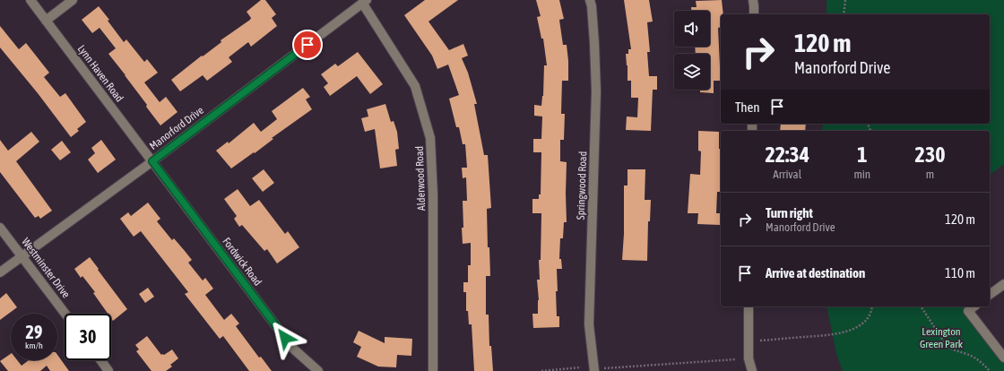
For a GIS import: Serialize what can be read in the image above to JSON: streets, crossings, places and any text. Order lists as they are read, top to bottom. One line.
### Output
{"streets":{"street":["Lynn Haven Road","Manorford Drive","Alderwood Road","Springwood Road","Fordwick Road","Westminster Drive"]},"crossings":[["Lynn Haven Road","Manorford Drive"],["Lynn Haven Road","Fordwick Road"],["Manorford Drive","Alderwood Road"],["Manorford Drive","Fordwick Road"],["Manorford Drive","Westminster Drive"]],"parks":["Lexington Green Park"],"page":{"turn":["120 m","Manorford Drive"],"then":"Then","eta":["22:34","Arrival","1","min","230","m"],"list":[{"name":"Turn right","note":"Manorford Drive","value":"120 m"},{"name":"Arrive at destination","value":"110 m"}],"speed":"29 km/h","limit":"30"}}
